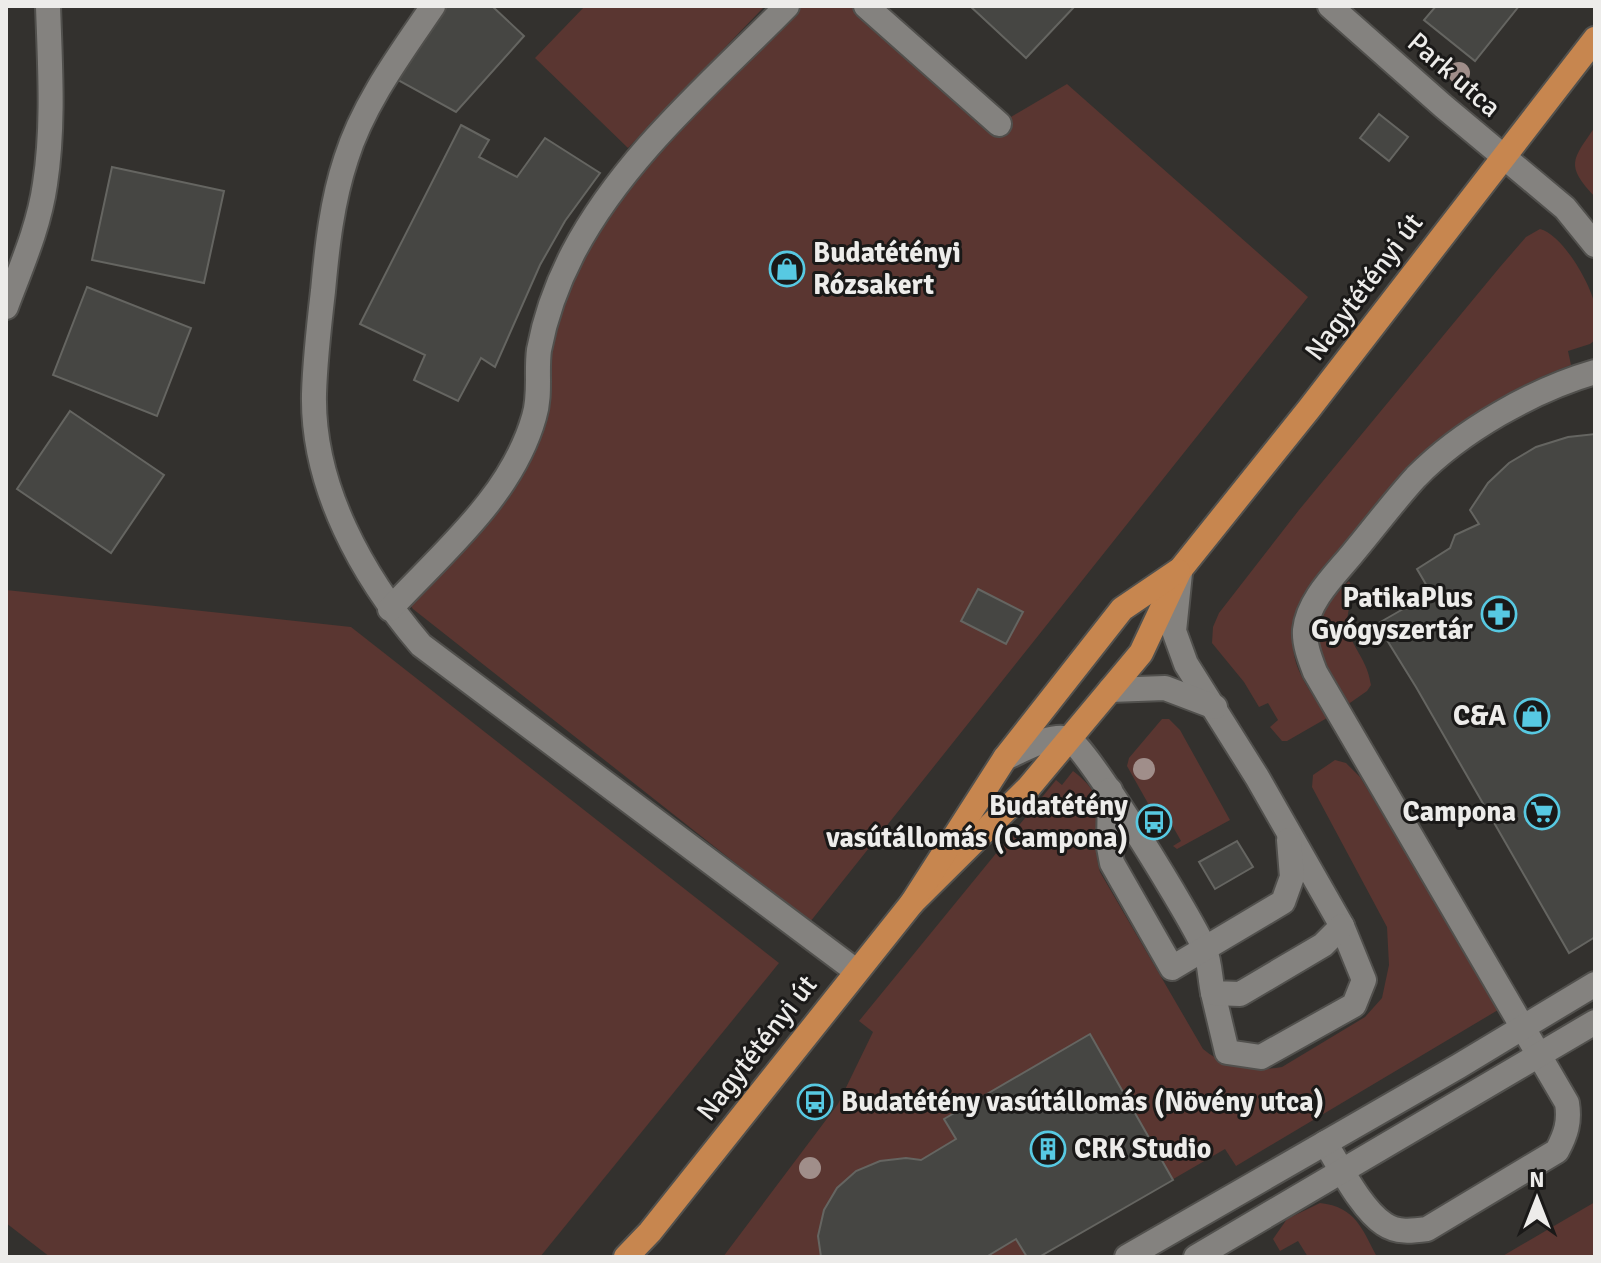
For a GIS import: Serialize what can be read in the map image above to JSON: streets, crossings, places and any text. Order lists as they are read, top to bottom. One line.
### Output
{"streets":{"main road":["Nagytétényi út"],"street":["Park utca"]},"crossings":[["Park utca","Nagytétényi út"]],"places":{"shop":["Budatétényi Rózsakert","C&A"],"pharmacy":["PatikaPlus Gyógyszertár"],"supermarket":["Campona"],"bus stop":["Budatétény vasútállomás (Campona)","Budatétény vasútállomás (Növény utca)"],"building":["CRK Studio"]},"north":"top"}
